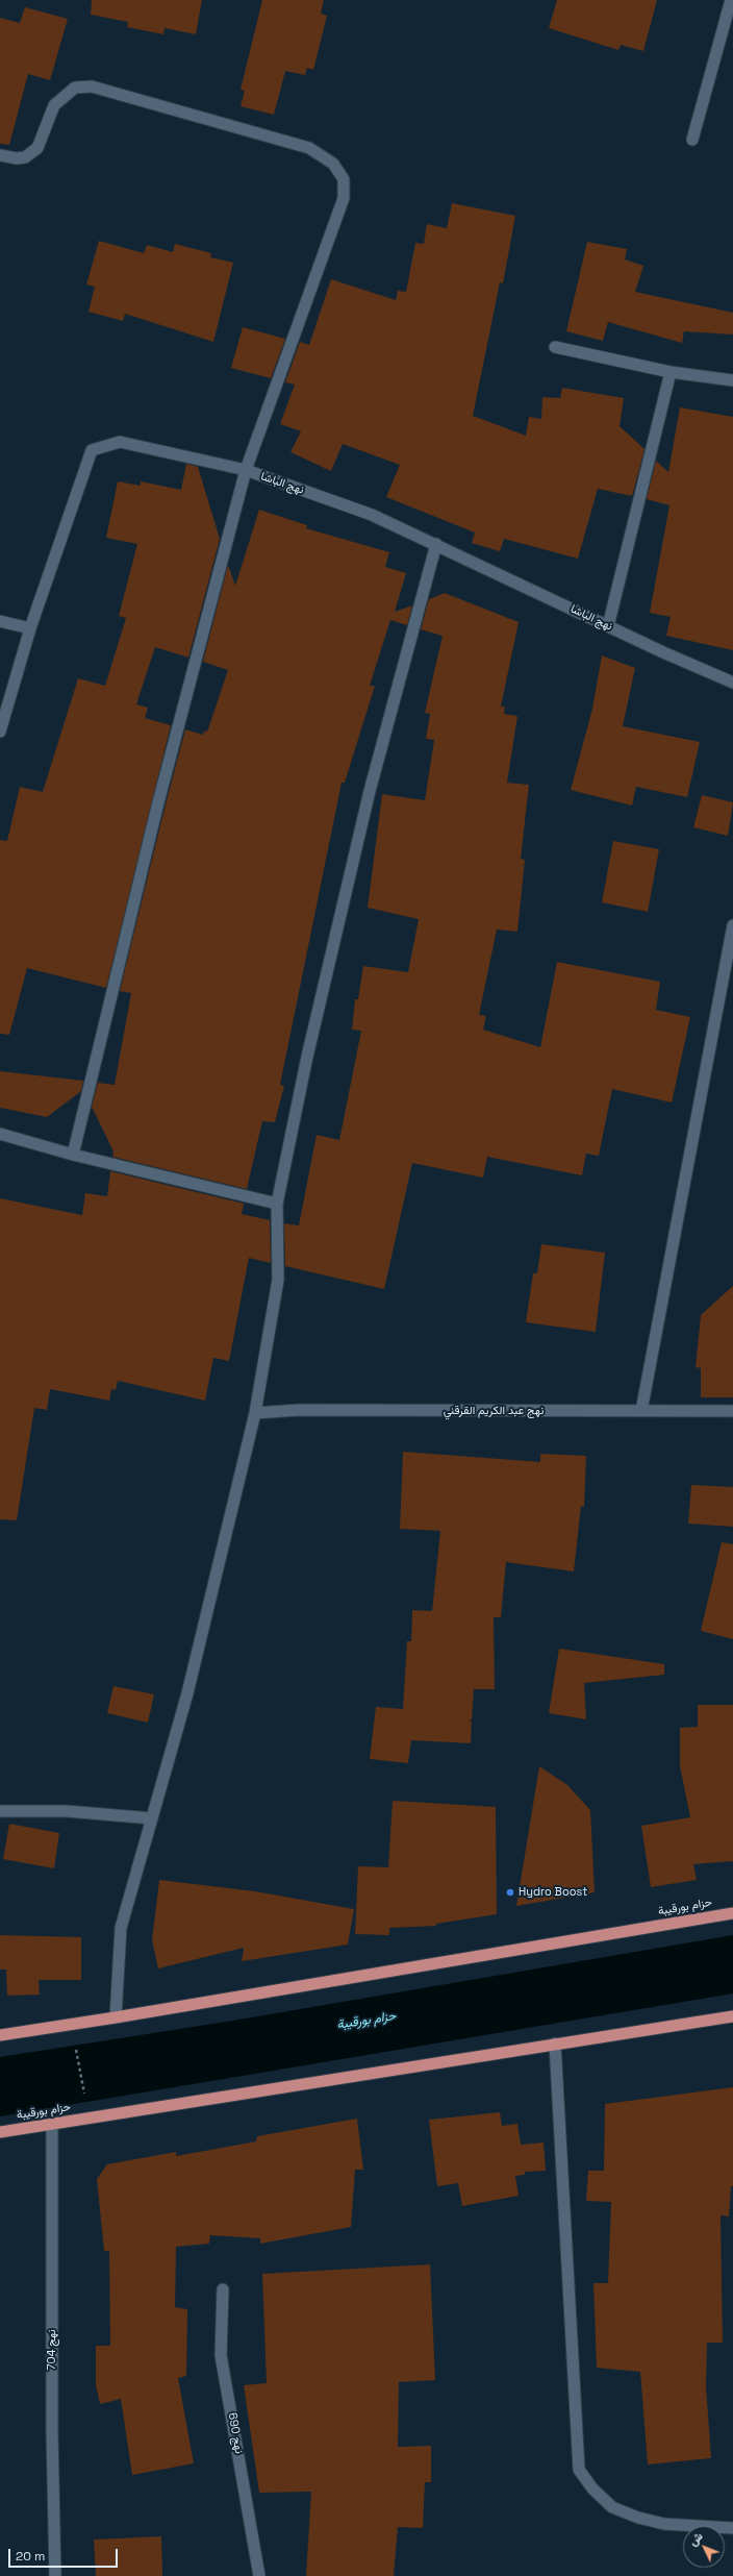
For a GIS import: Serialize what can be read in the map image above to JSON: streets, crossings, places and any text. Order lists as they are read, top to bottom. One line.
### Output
{"streets":{"highway":["حزام بورقيبة"],"street":["نهج الباشا","نهج عبد الكريم القرقني","نهج 704","نهج 690"]},"crossings":[["حزام بورقيبة","نهج 704"]],"water":["حزام بورقيبة"],"places":["Hydro Boost"],"scale_bar":"20 m","north":"top left"}
